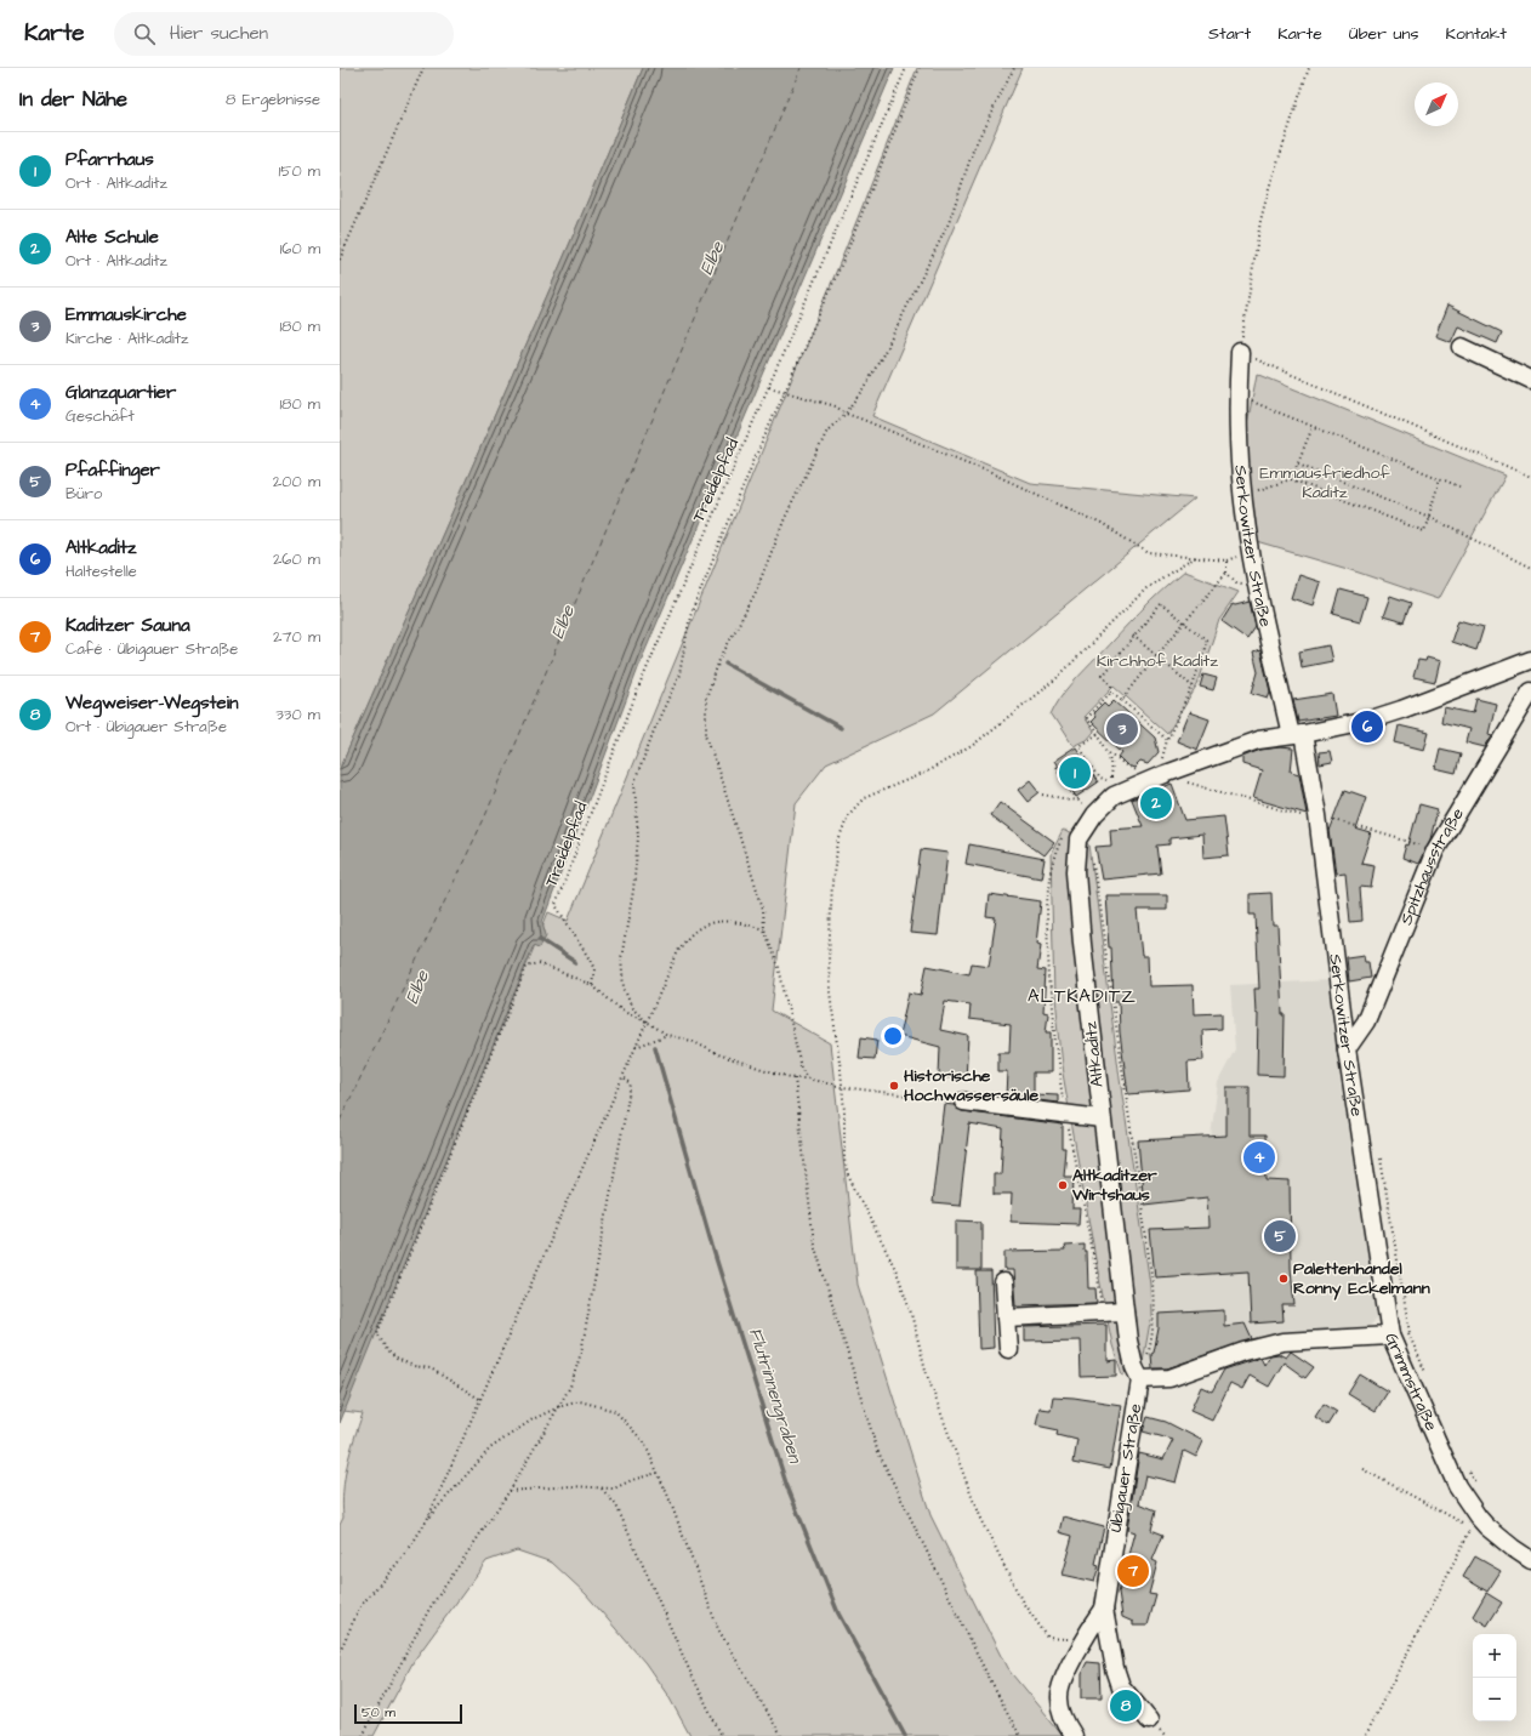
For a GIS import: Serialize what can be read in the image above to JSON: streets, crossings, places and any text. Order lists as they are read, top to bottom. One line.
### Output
{"streets":{"street":["Serkowitzer Straße","Spitzhausstraße","Altkaditz","Grimmstraße","Übigauer Straße"],"path":["Treidelpfad"]},"crossings":[["Serkowitzer Straße","Spitzhausstraße"],["Serkowitzer Straße","Altkaditz"],["Serkowitzer Straße","Grimmstraße"],["Altkaditz","Grimmstraße"],["Altkaditz","Übigauer Straße"],["Grimmstraße","Übigauer Straße"]],"districts":["ALTKADITZ"],"water":["Elbe","Flutrinnengraben"],"parks":["Emmausfriedhof Kaditz","Kirchhof Kaditz"],"places":["Historische Hochwassersäule","Altkaditzer Wirtshaus","Palettenhandel Ronny Eckelmann"],"scale_bar":"50 m","north":"top right","page":{"header":"Karte","search":"Hier suchen","nav":["Start","Karte","Über uns","Kontakt"],"heading":["In der Nähe","8 Ergebnisse"],"list":[{"mark":"1","name":"Pfarrhaus","note":"Ort · Altkaditz","value":"150 m"},{"mark":"2","name":"Alte Schule","note":"Ort · Altkaditz","value":"160 m"},{"mark":"3","name":"Emmauskirche","note":"Kirche · Altkaditz","value":"180 m"},{"mark":"4","name":"Glanzquartier","note":"Geschäft","value":"180 m"},{"mark":"5","name":"Pfaffinger","note":"Büro","value":"200 m"},{"mark":"6","name":"Altkaditz","note":"Haltestelle","value":"260 m"},{"mark":"7","name":"Kaditzer Sauna","note":"Café · Übigauer Straße","value":"270 m"},{"mark":"8","name":"Wegweiser-Wegstein","note":"Ort · Übigauer Straße","value":"330 m"}],"pins":["6","3","1","2","4","5","7","8"],"map_buttons":["+","−"],"scale":"50 m"}}
